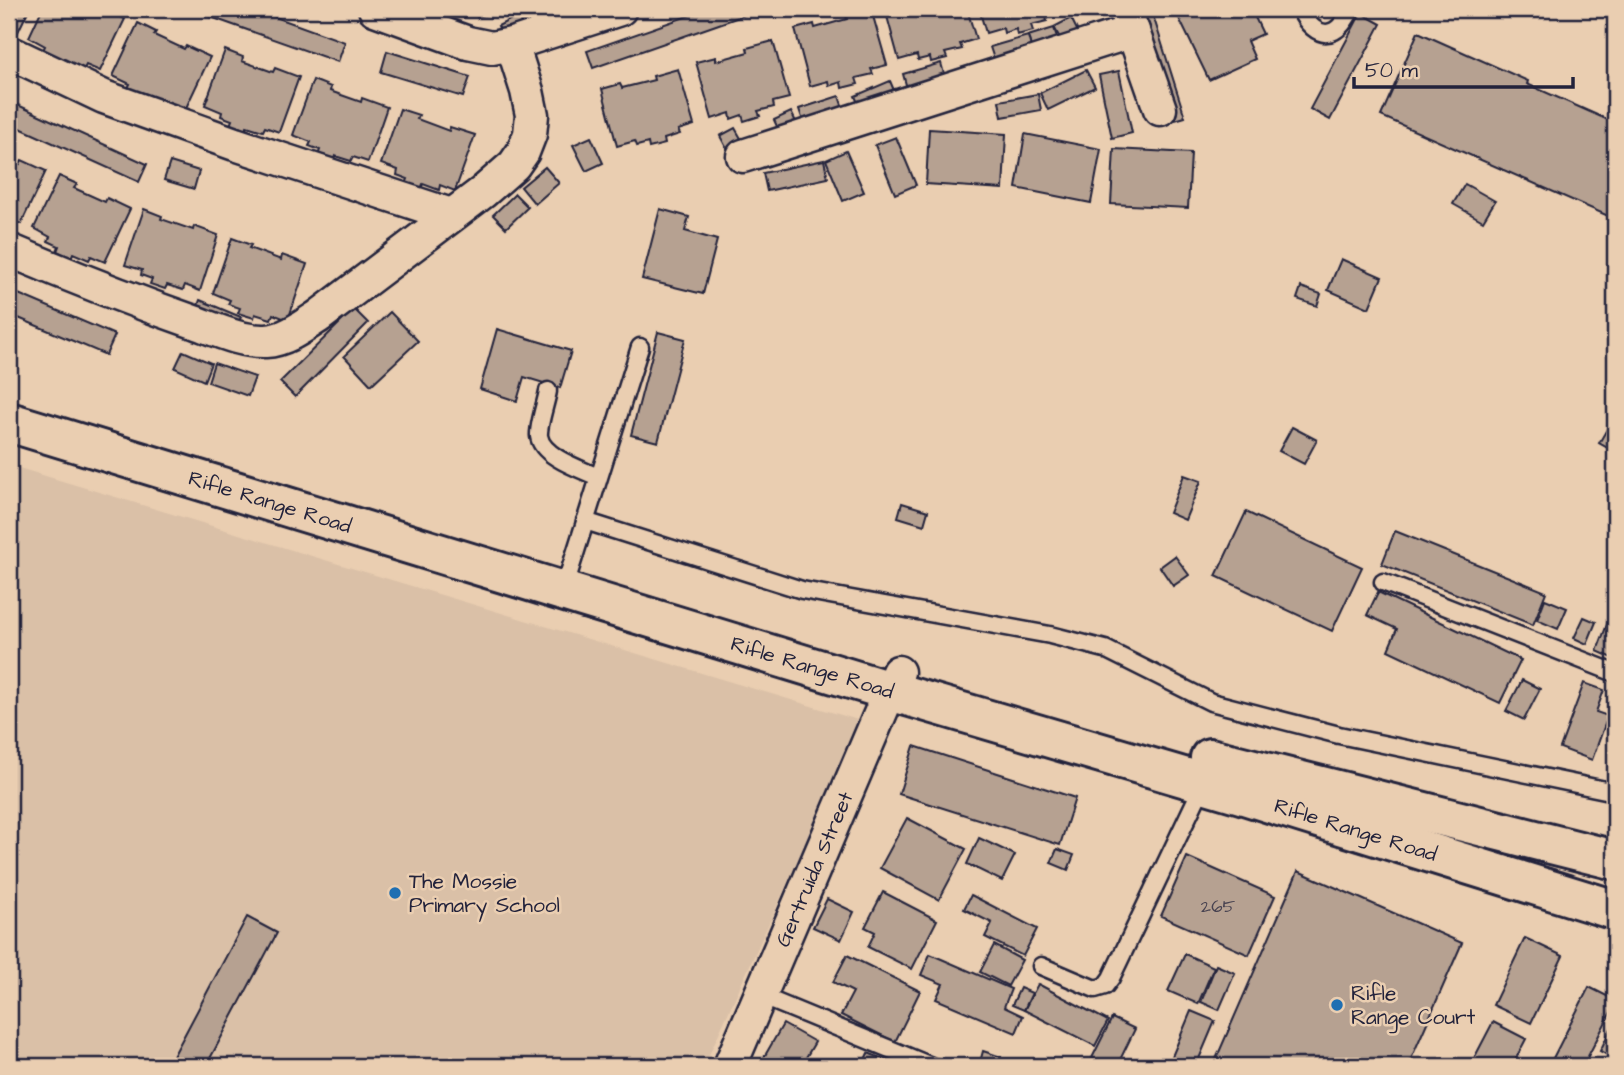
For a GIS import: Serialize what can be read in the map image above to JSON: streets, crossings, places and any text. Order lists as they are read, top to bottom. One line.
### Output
{"streets":{"main road":["Rifle Range Road"],"street":["Gertruida Street"]},"crossings":[["Rifle Range Road","Gertruida Street"]],"places":["The Mossie Primary School","Rifle Range Court"],"house_numbers":["265"],"scale_bar":"50 m"}
